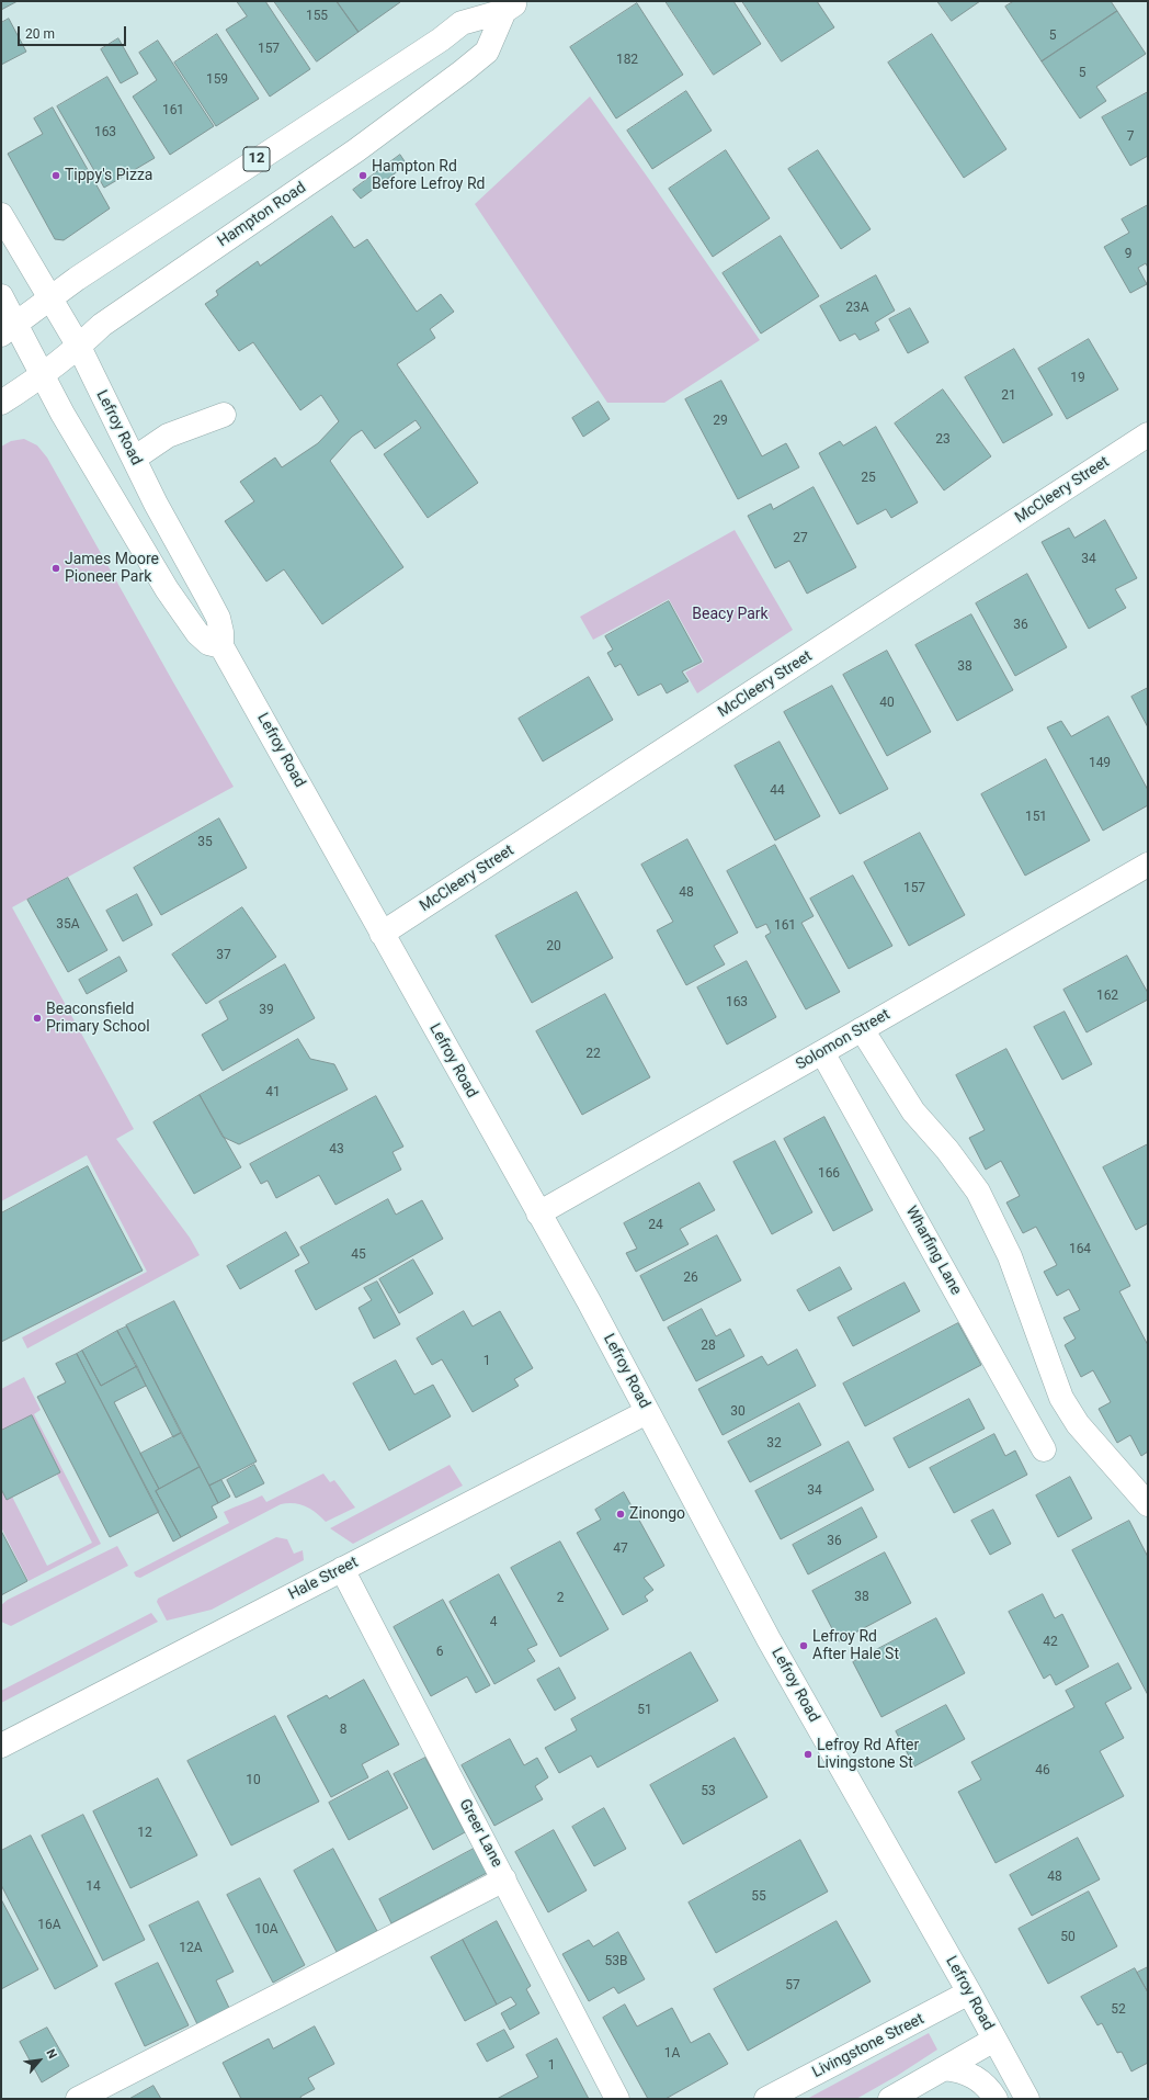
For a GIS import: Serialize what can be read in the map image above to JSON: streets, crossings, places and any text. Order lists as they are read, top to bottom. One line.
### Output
{"streets":{"street":["12","Hampton Road","Lefroy Road","McCleery Street","Solomon Street","Wharfing Lane","Hale Street","Greer Lane","Livingstone Street"]},"crossings":[["Hampton Road","Lefroy Road"],["Lefroy Road","McCleery Street"],["Lefroy Road","Solomon Street"],["Lefroy Road","Hale Street"],["Lefroy Road","Livingstone Street"],["Solomon Street","Wharfing Lane"],["Hale Street","Greer Lane"]],"parks":["Beacy Park"],"places":["Tippy's Pizza","Hampton Rd Before Lefroy Rd","James Moore Pioneer Park","Beaconsfield Primary School","Zinongo","Lefroy Rd After Hale St","Lefroy Rd After Livingstone St"],"house_numbers":["155","5","157","182","5","159","161","163","7","9","23A","19","21","29","23","25","27","34","36","38","40","149","44","151","35","157","48","35A","161","20","37","162","163","39","22","41","43","166","24","164","45","26","28","1","30","32","34","36","47","38","2","4","42","6","51","8","46","10","53","12","48","14","55","16A","10A","50","12A","53B","57","52","1A","1"],"scale_bar":"20 m","north":"top right"}
